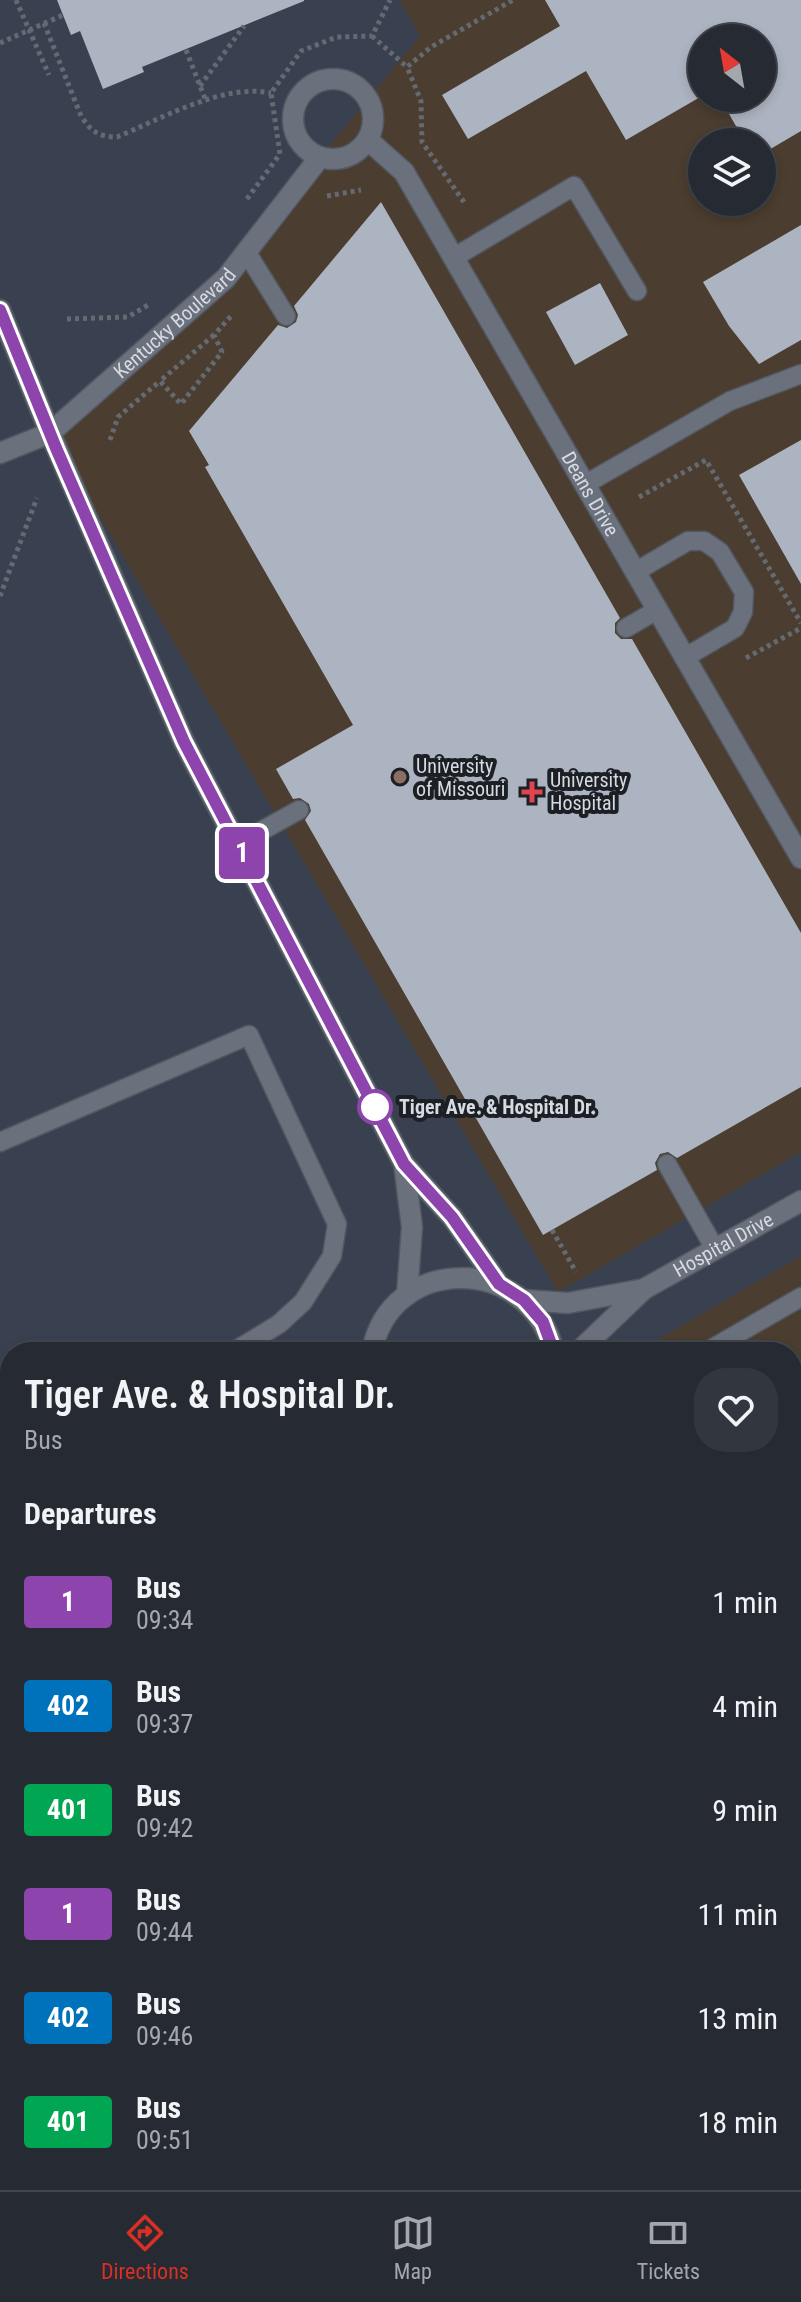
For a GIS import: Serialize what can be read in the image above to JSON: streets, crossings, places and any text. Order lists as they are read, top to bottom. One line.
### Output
{"streets":{"street":["Kentucky Boulevard","Deans Drive","Hospital Drive"]},"crossings":[["Kentucky Boulevard","Deans Drive"]],"places":{"other":["University of Missouri","Tiger Ave. & Hospital Dr."],"health":["University Hospital"]},"lines":["bus line 1"],"north":"top left","page":{"on_map":"1","heading":[["Tiger Ave. & Hospital Dr.","Bus"],"Departures"],"list":[{"mark":"1","name":"Bus","note":"09:34","value":"1 min"},{"mark":"402","name":"Bus","note":"09:37","value":"4 min"},{"mark":"401","name":"Bus","note":"09:42","value":"9 min"},{"mark":"1","name":"Bus","note":"09:44","value":"11 min"},{"mark":"402","name":"Bus","note":"09:46","value":"13 min"},{"mark":"401","name":"Bus","note":"09:51","value":"18 min"}],"tabs":["Directions","Map","Tickets"]}}
